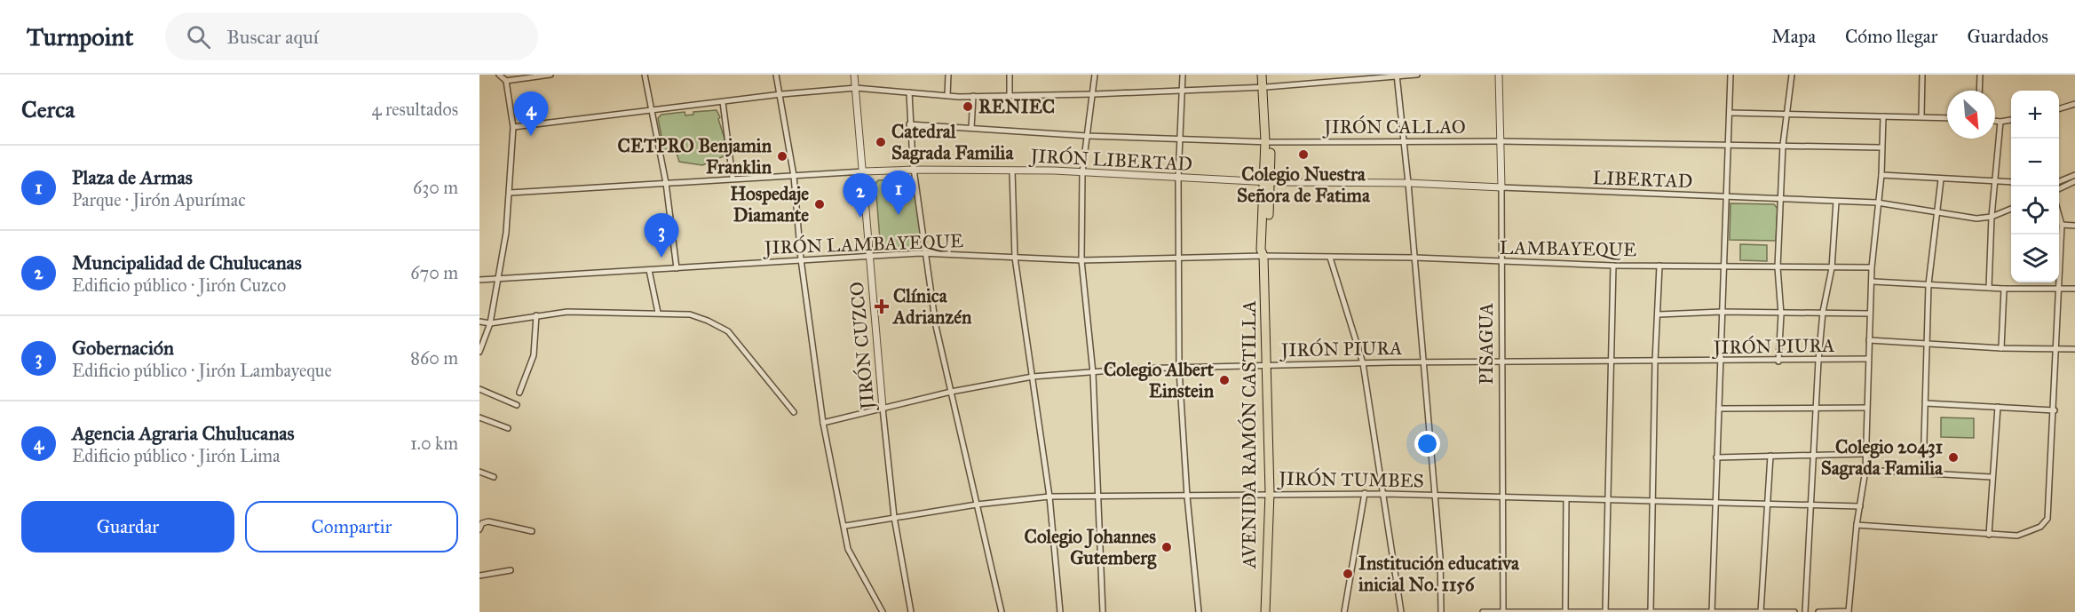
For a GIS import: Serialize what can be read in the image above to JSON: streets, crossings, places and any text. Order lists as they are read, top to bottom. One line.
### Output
{"streets":{"main road":["AVENIDA RAMÓN CASTILLA"],"street":["JIRÓN CALLAO","JIRÓN LIBERTAD","LIBERTAD","JIRÓN LAMBAYEQUE","LAMBAYEQUE","PISAGUA","JIRÓN CUZCO","JIRÓN PIURA","JIRÓN TUMBES"]},"crossings":[["JIRÓN CALLAO","PISAGUA"],["JIRÓN CALLAO","AVENIDA RAMÓN CASTILLA"],["JIRÓN LIBERTAD","LIBERTAD"],["JIRÓN LIBERTAD","JIRÓN CUZCO"],["JIRÓN LIBERTAD","AVENIDA RAMÓN CASTILLA"],["LIBERTAD","PISAGUA"],["LIBERTAD","AVENIDA RAMÓN CASTILLA"],["JIRÓN LAMBAYEQUE","LAMBAYEQUE"],["JIRÓN LAMBAYEQUE","JIRÓN CUZCO"],["JIRÓN LAMBAYEQUE","AVENIDA RAMÓN CASTILLA"],["LAMBAYEQUE","PISAGUA"],["LAMBAYEQUE","AVENIDA RAMÓN CASTILLA"],["PISAGUA","JIRÓN PIURA"],["PISAGUA","JIRÓN TUMBES"],["JIRÓN CUZCO","JIRÓN PIURA"],["JIRÓN CUZCO","JIRÓN TUMBES"],["JIRÓN PIURA","AVENIDA RAMÓN CASTILLA"],["AVENIDA RAMÓN CASTILLA","JIRÓN TUMBES"]],"places":{"other":["RENIEC","Catedral Sagrada Familia","Colegio Nuestra Señora de Fatima","CETPRO Benjamin Franklin","Hospedaje Diamante","Colegio Albert Einstein","Colegio 20431 Sagrada Familia","Colegio Johannes Gutemberg","Institución educativa inicial No. 1156"],"health":["Clínica Adrianzén"]},"north":"bottom right","page":{"header":"Turnpoint","search":"Buscar aquí","nav":["Mapa","Cómo llegar","Guardados"],"heading":["Cerca","4 resultados"],"map_buttons":["+","−"],"pins":["4","1","2","3"],"list":[{"mark":"1","name":"Plaza de Armas","note":"Parque · Jirón Apurímac","value":"630 m"},{"mark":"2","name":"Muncipalidad de Chulucanas","note":"Edificio público · Jirón Cuzco","value":"670 m"},{"mark":"3","name":"Gobernación","note":"Edificio público · Jirón Lambayeque","value":"860 m"},{"mark":"4","name":"Agencia Agraria Chulucanas","note":"Edificio público · Jirón Lima","value":"1.0 km"}],"buttons":["Guardar","Compartir"]}}
